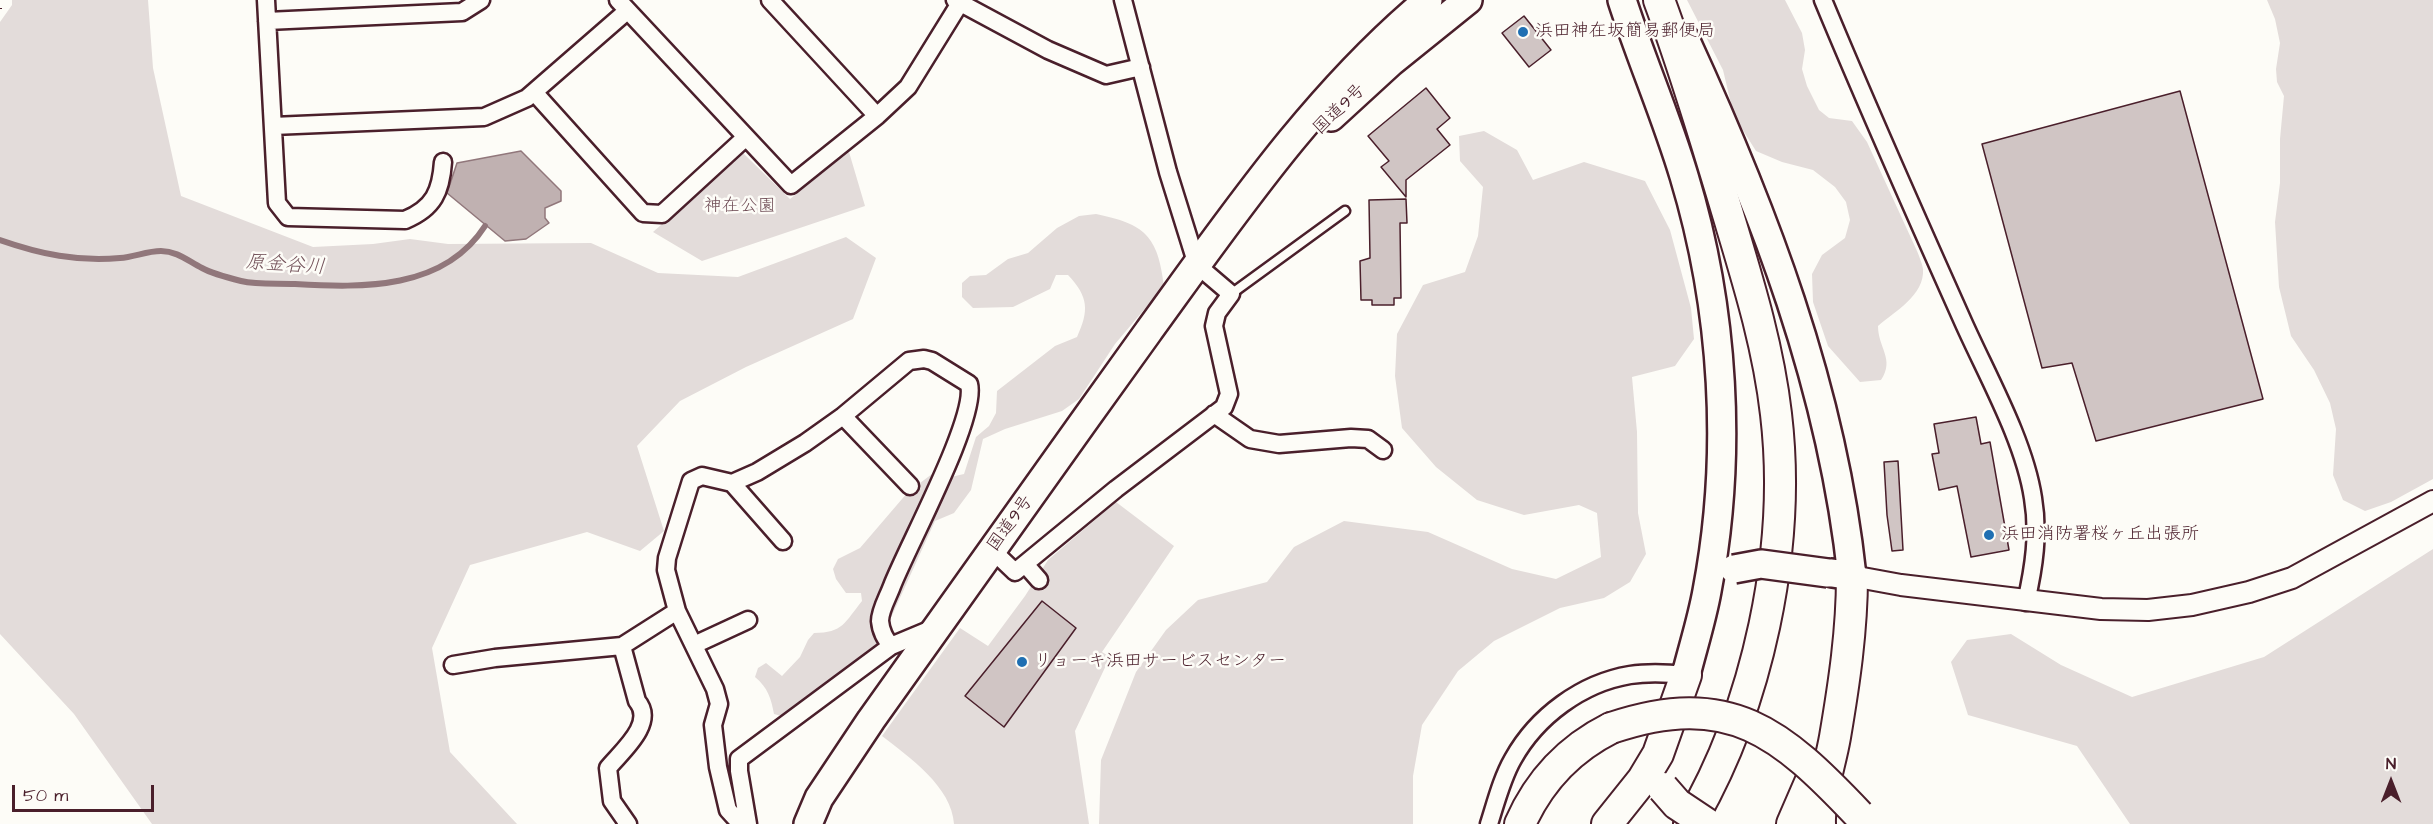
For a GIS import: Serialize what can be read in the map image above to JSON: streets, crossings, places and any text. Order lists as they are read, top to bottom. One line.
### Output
{"streets":{"highway":["国道9号"]},"water":["原金谷川"],"parks":["神在公園"],"places":["浜田神在坂簡易郵便局","浜田消防署桜ヶ丘出張所","リョーキ浜田サービスセンター"],"scale_bar":"50 m","north":"top"}
